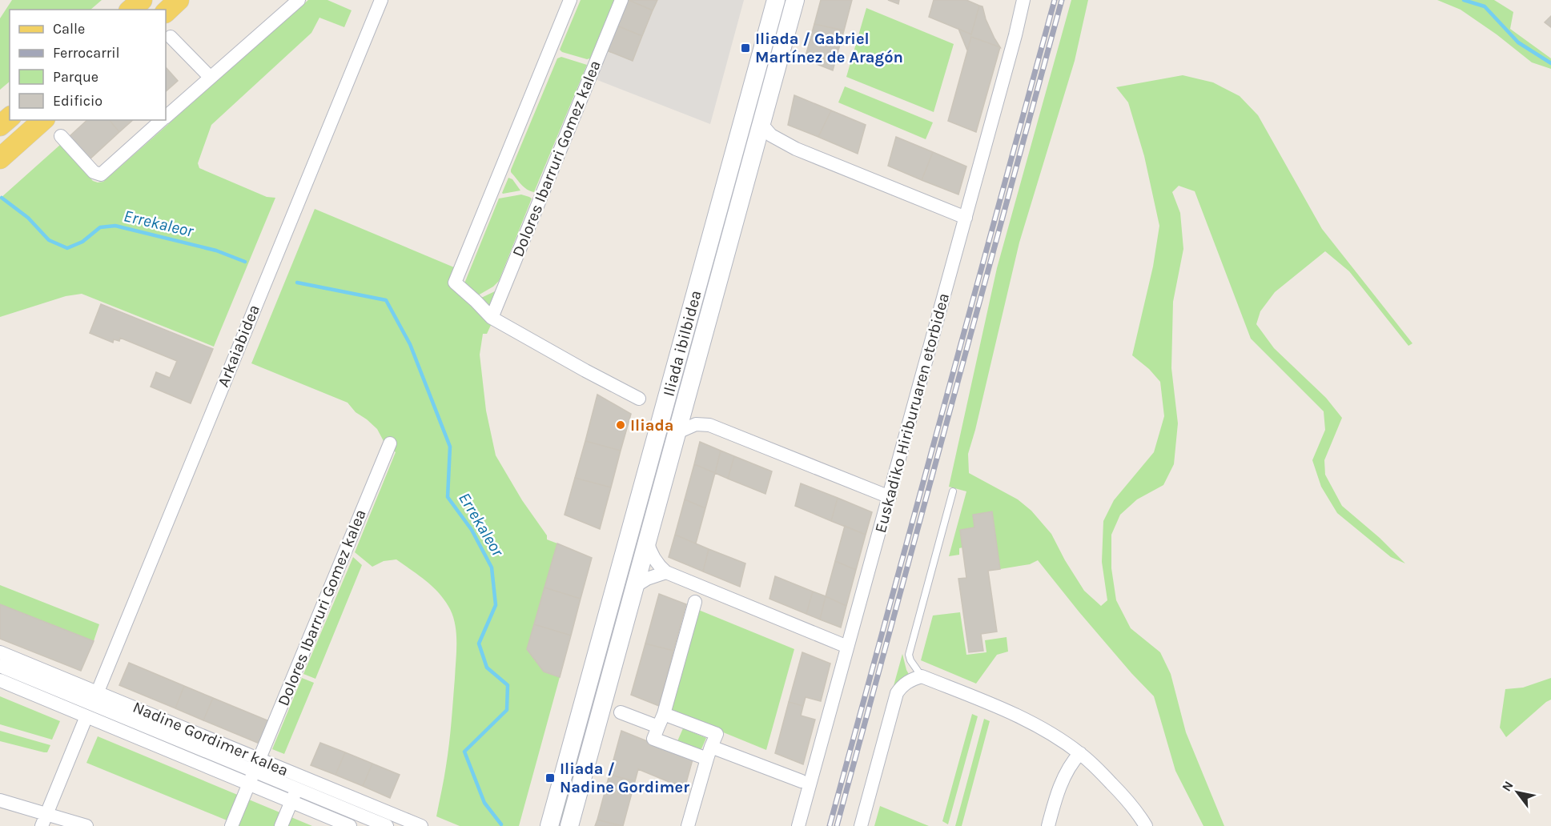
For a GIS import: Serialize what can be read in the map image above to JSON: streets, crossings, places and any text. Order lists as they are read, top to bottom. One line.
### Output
{"streets":{"street":["Dolores Ibarruri Gomez kalea","Iliada ibilbidea","Arkaiabidea","Euskadiko Hiriburuaren etorbidea","Nadine Gordimer kalea"]},"crossings":[["Dolores Ibarruri Gomez kalea","Nadine Gordimer kalea"],["Arkaiabidea","Nadine Gordimer kalea"]],"water":["Errekaleor"],"places":{"transit":["Iliada / Gabriel Martínez de Aragón","Iliada / Nadine Gordimer"],"other":["Iliada"]},"legend":["Calle","Ferrocarril","Parque","Edificio"],"north":"top left"}
